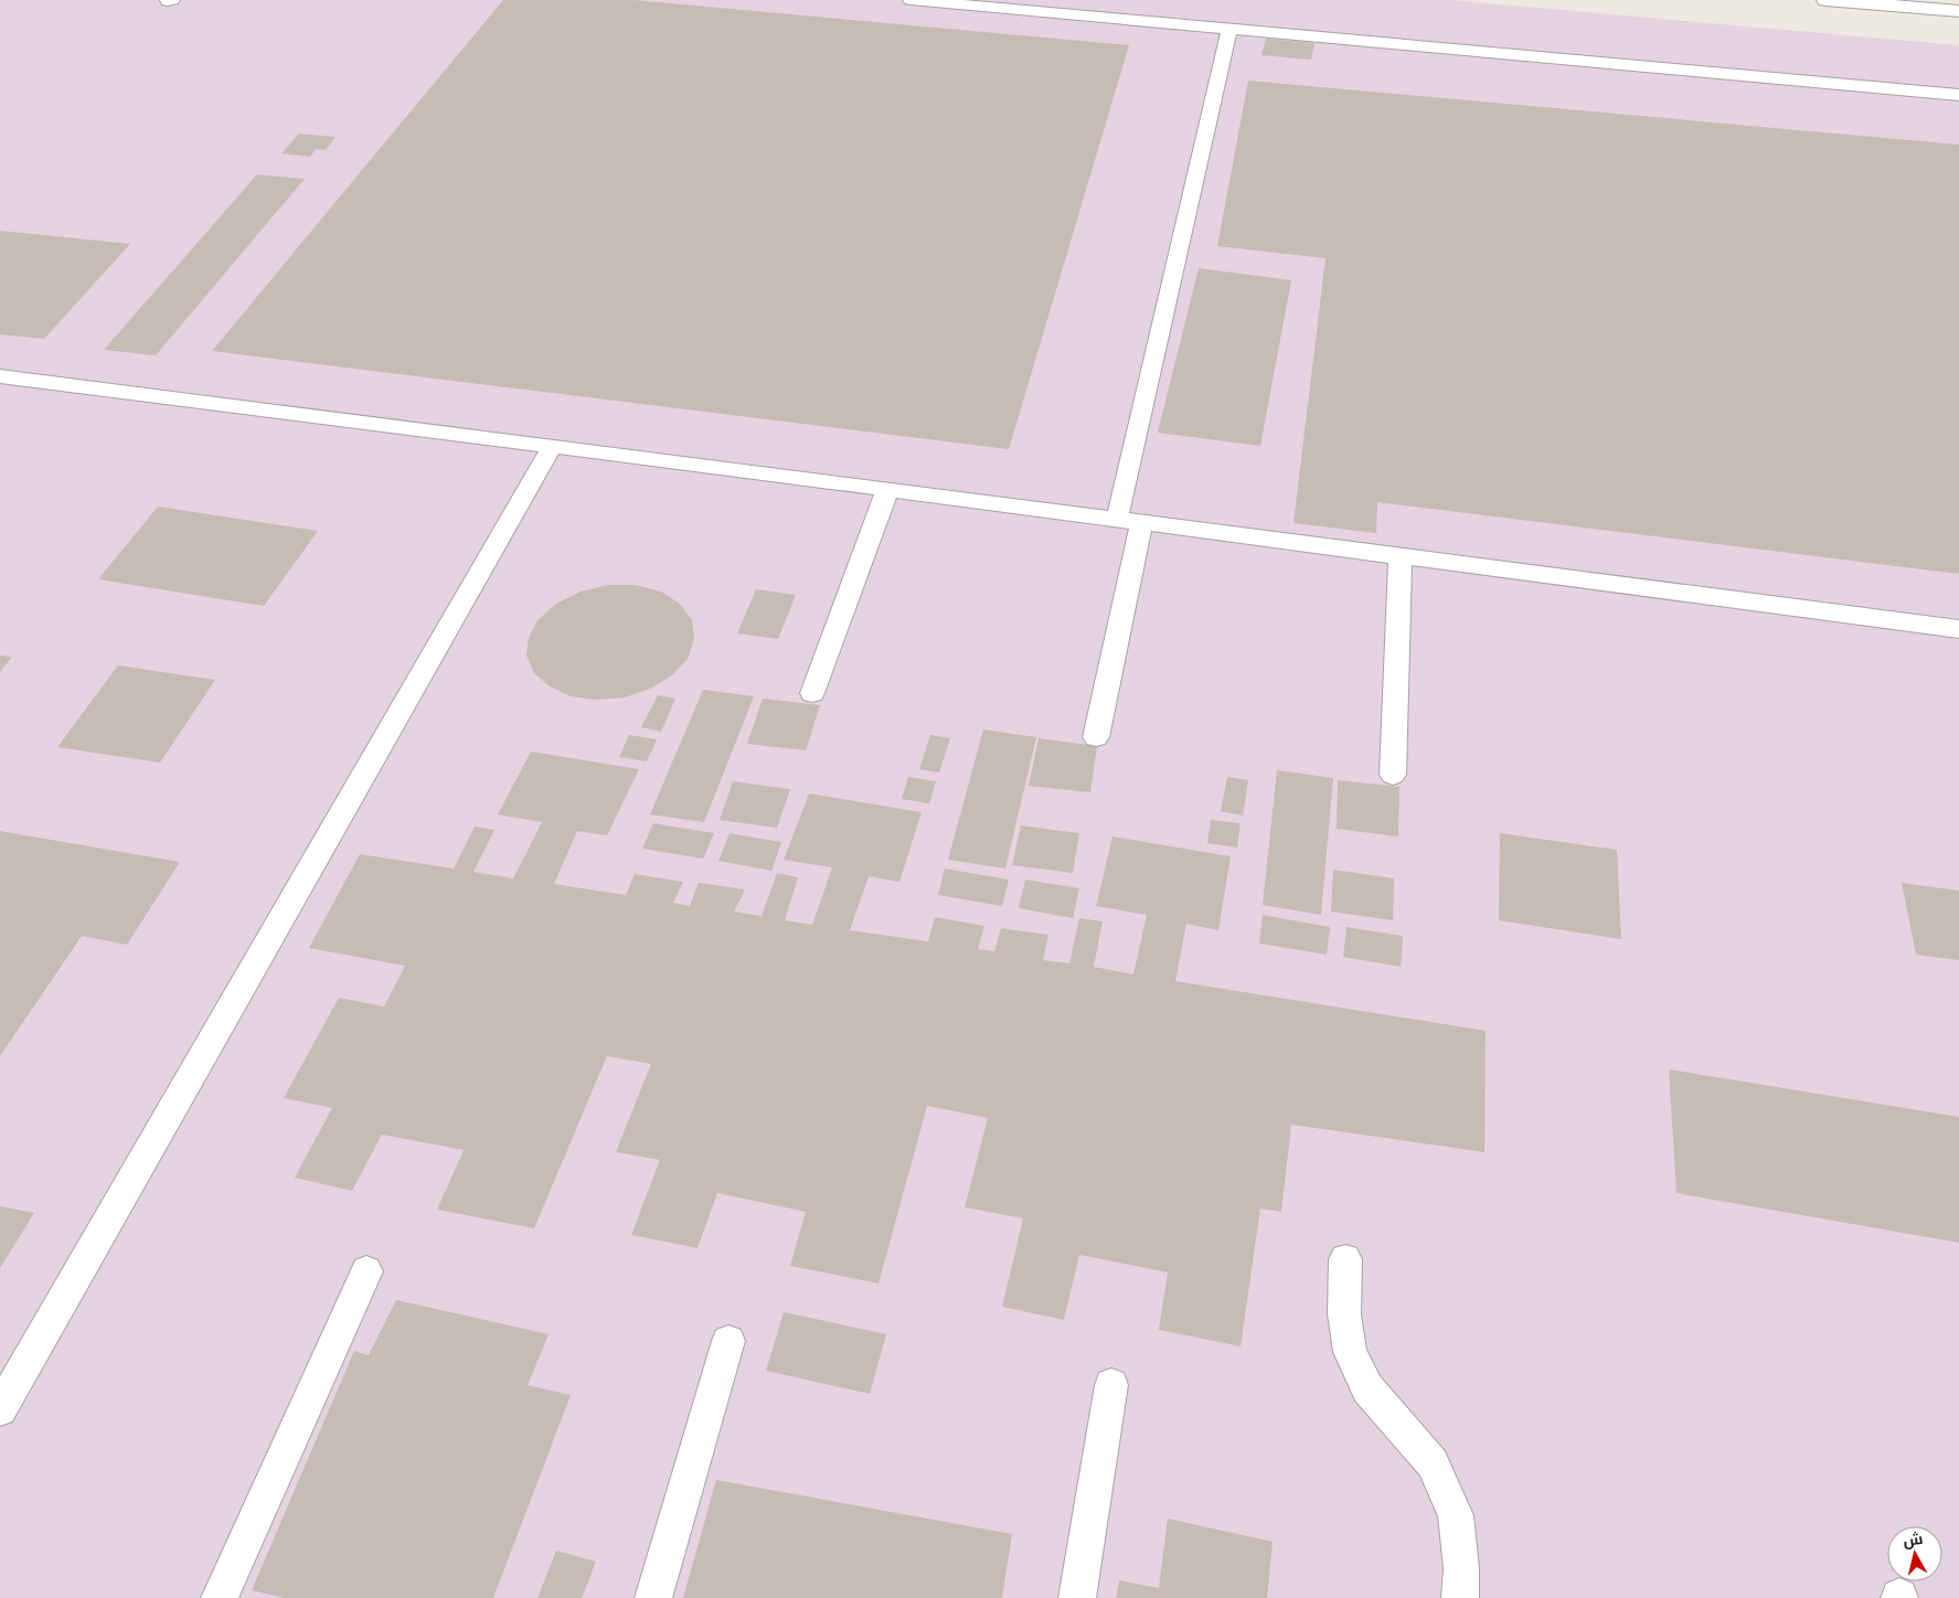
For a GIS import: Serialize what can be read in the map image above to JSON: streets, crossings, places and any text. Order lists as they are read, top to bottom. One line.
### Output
{"north":"top"}
